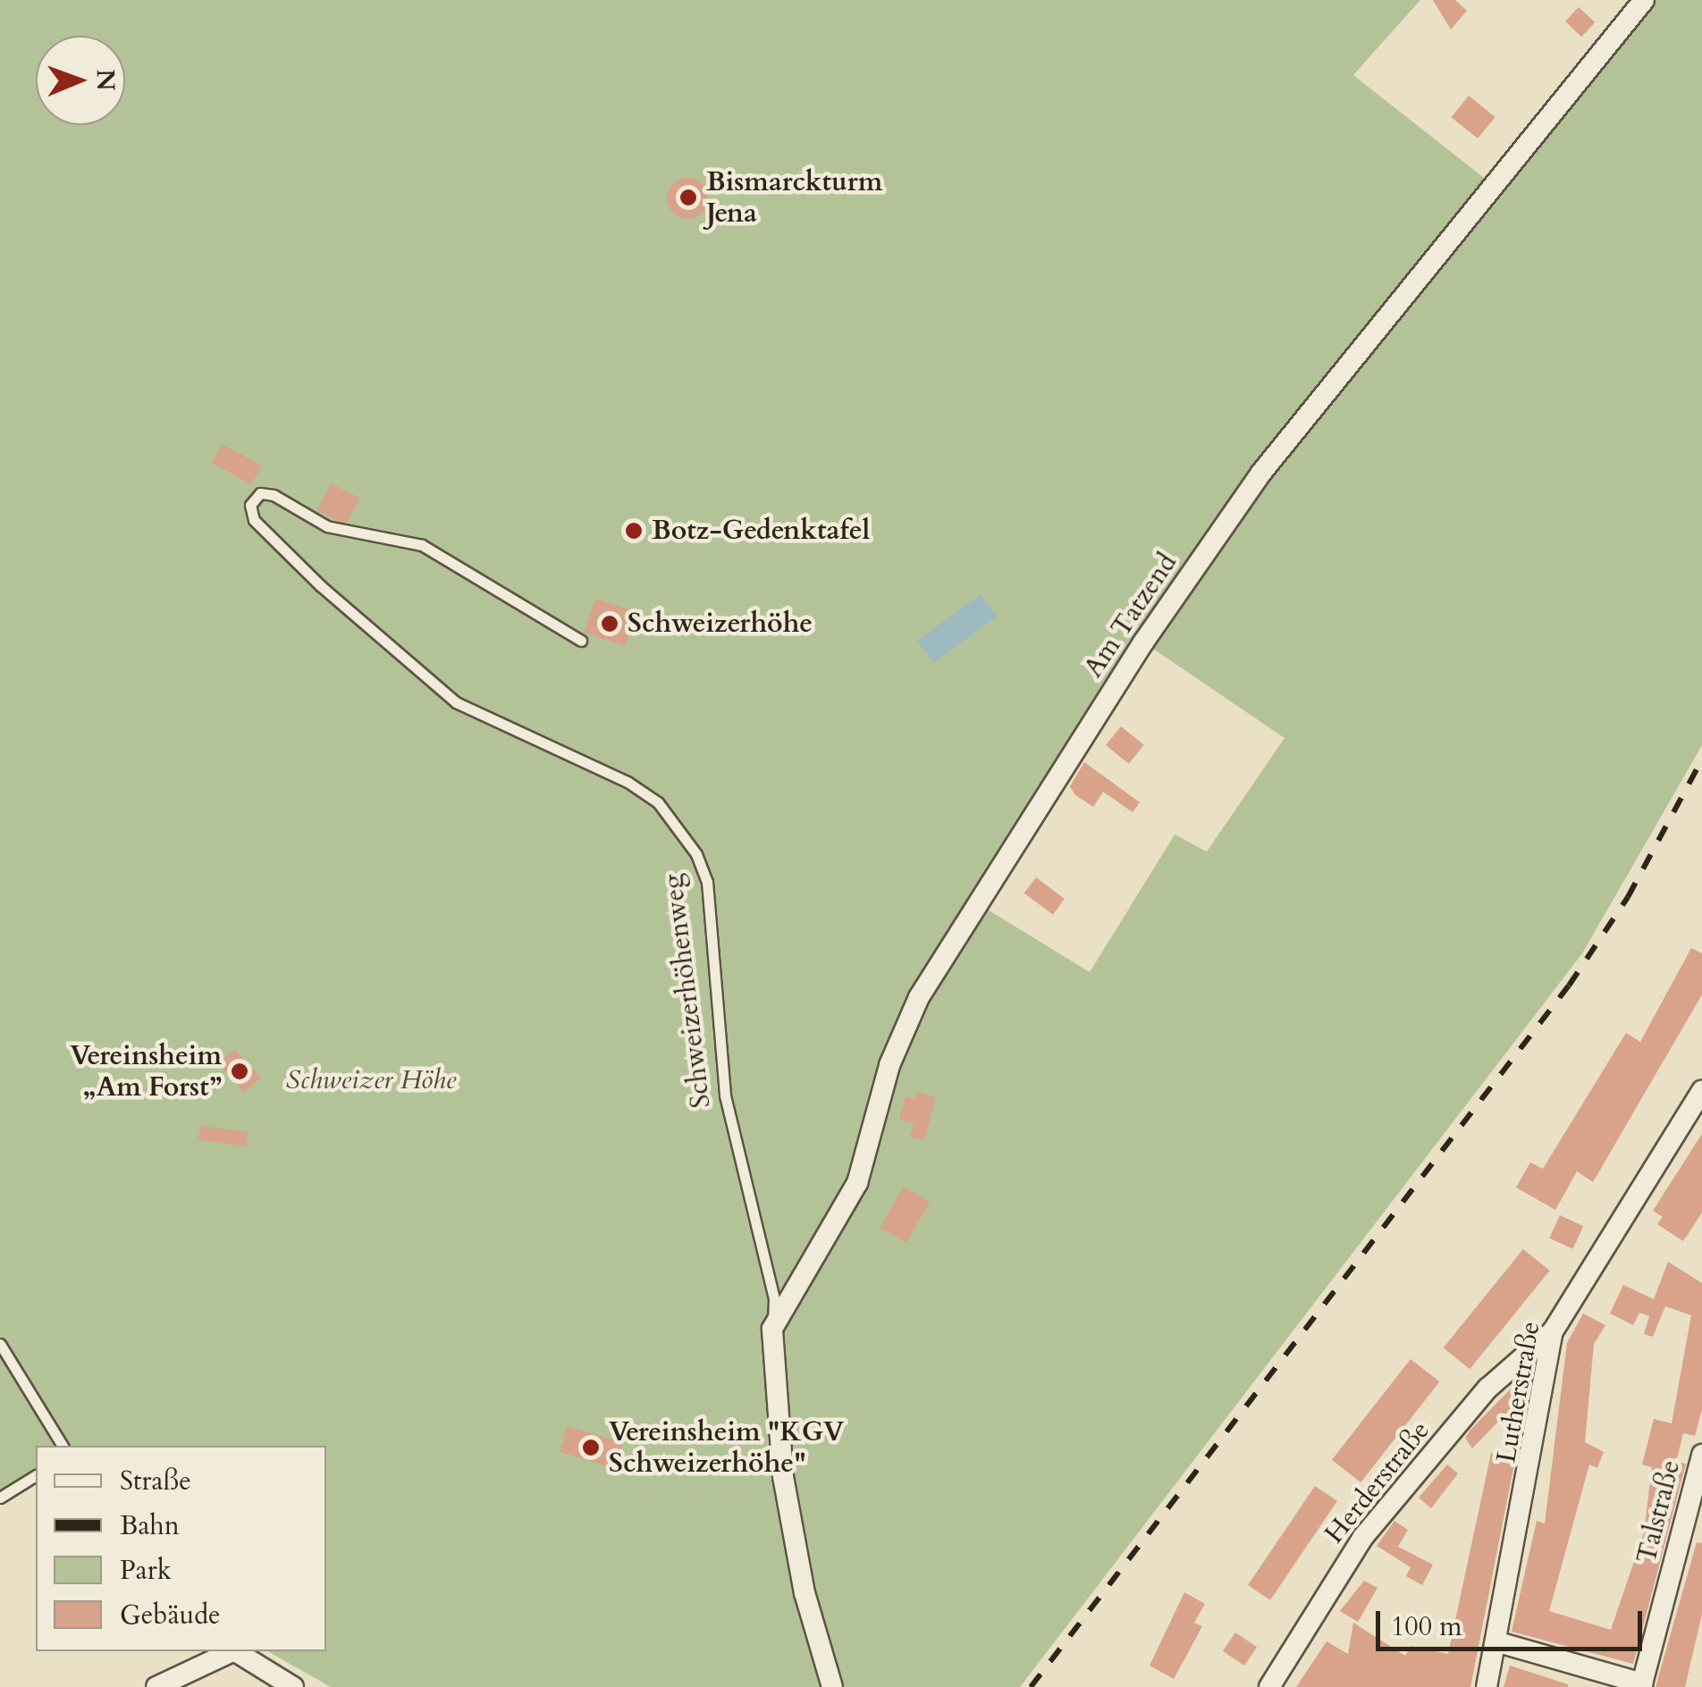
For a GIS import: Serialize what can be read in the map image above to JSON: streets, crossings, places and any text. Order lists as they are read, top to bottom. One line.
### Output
{"streets":{"street":["Am Tatzend","Schweizerhöhenweg","Lutherstraße","Herderstraße","Talstraße"]},"crossings":[["Am Tatzend","Schweizerhöhenweg"],["Lutherstraße","Herderstraße"]],"parks":["Schweizer Höhe"],"places":["Bismarckturm Jena","Botz-Gedenktafel","Schweizerhöhe","Vereinsheim „Am Forst”","Vereinsheim \"KGV Schweizerhöhe\""],"legend":["Straße","Bahn","Park","Gebäude"],"scale_bar":"100 m","north":"right"}
